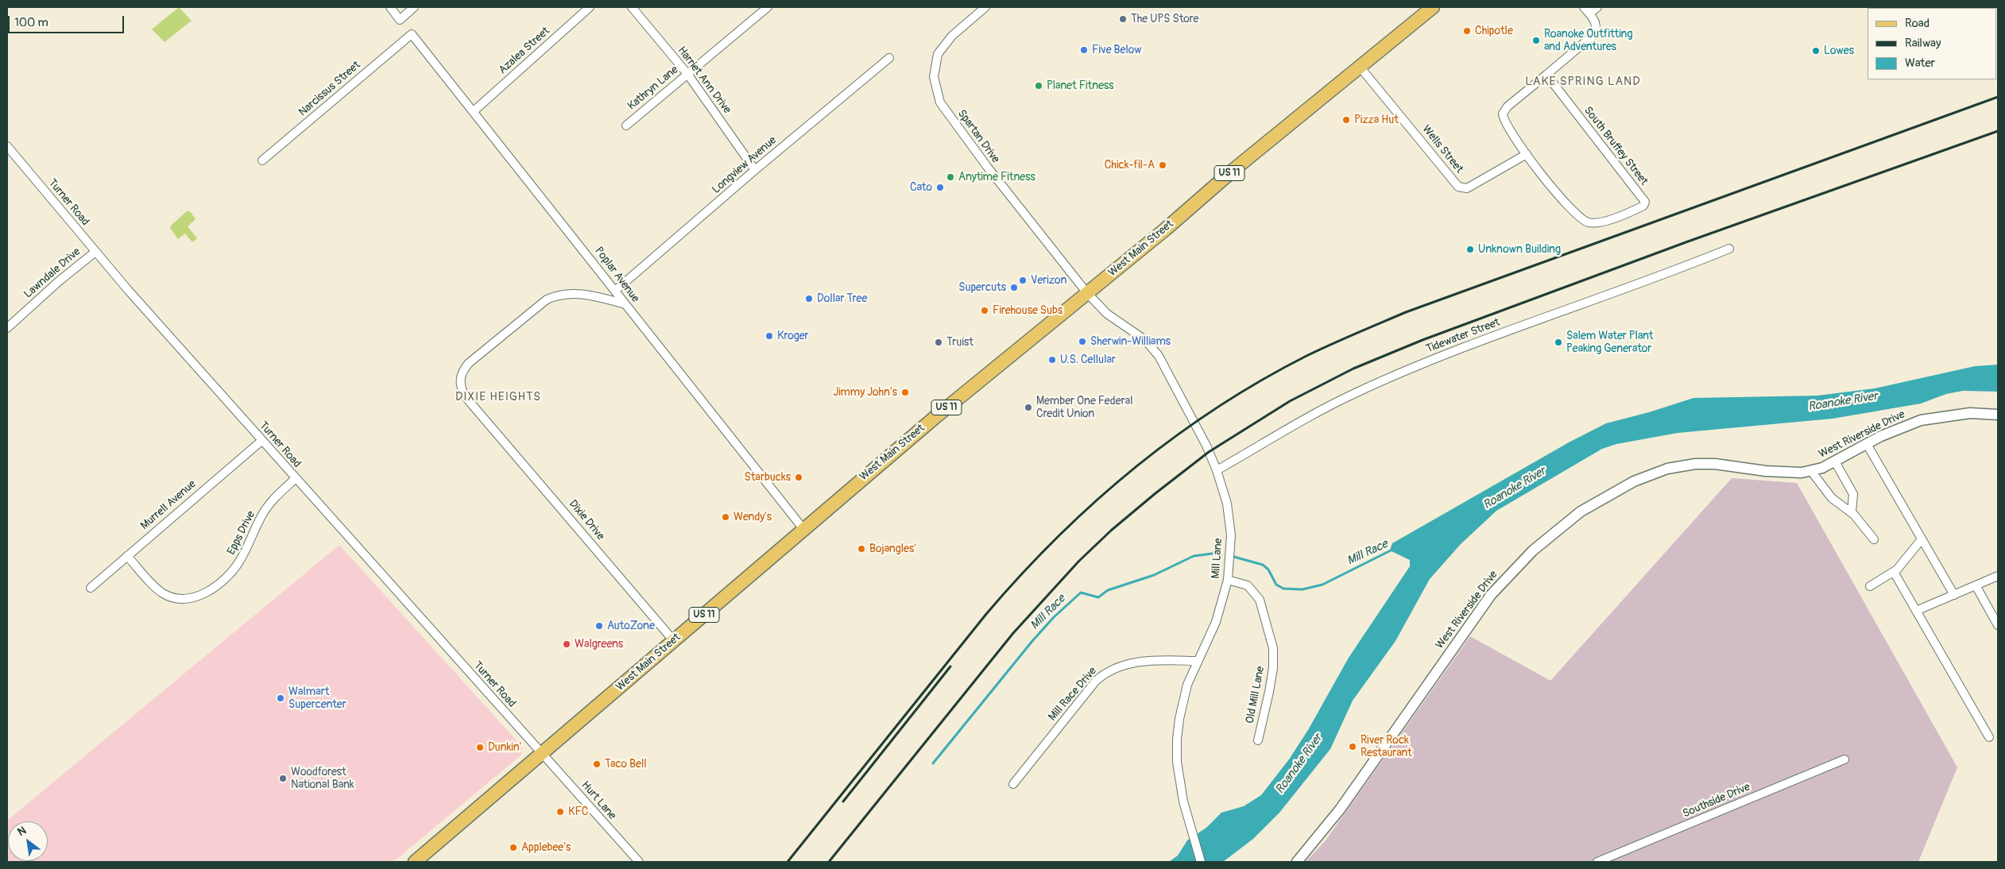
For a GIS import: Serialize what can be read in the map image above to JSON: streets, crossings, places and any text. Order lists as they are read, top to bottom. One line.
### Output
{"streets":{"main road":["US 11","West Main Street"],"street":["Azalea Street","Harriet Ann Drive","Kathryn Lane","Narcissus Street","Spartan Drive","South Bruffey Street","Wells Street","Longview Avenue","Turner Road","Lawndale Drive","Poplar Avenue","Tidewater Street","West Riverside Drive","Murrell Avenue","Dixie Drive","Epps Drive","Mill Lane","Mill Race Drive","Old Mill Lane","Hurt Lane","Southside Drive"]},"crossings":[["Azalea Street","Poplar Avenue"],["Harriet Ann Drive","Kathryn Lane"],["Harriet Ann Drive","Longview Avenue"],["Narcissus Street","Poplar Avenue"],["Spartan Drive","West Main Street"],["Spartan Drive","Mill Lane"],["South Bruffey Street","Wells Street"],["Wells Street","West Main Street"],["Longview Avenue","Poplar Avenue"],["Turner Road","West Main Street"],["Turner Road","Lawndale Drive"],["Turner Road","Murrell Avenue"],["Turner Road","Epps Drive"],["Turner Road","Hurt Lane"],["West Main Street","Poplar Avenue"],["West Main Street","Dixie Drive"],["West Main Street","Mill Lane"],["West Main Street","Hurt Lane"],["Poplar Avenue","Dixie Drive"],["Tidewater Street","Mill Lane"],["Murrell Avenue","Epps Drive"],["Mill Lane","Mill Race Drive"],["Mill Lane","Old Mill Lane"]],"districts":["LAKE SPRING LAND","DIXIE HEIGHTS"],"water":["Roanoke River","Mill Race"],"places":["The UPS Store","Chipotle","Roanoke Outfitting and Adventures","Five Below","Lowes","Planet Fitness","Pizza Hut","Chick-fil-A","Anytime Fitness","Cato","Unknown Building","Verizon","Supercuts","Dollar Tree","Firehouse Subs","Kroger","Sherwin-Williams","Truist","Salem Water Plant Peaking Generator","U.S. Cellular","Jimmy John's","Member One Federal Credit Union","Starbucks","Wendy's","Bojangles'","AutoZone","Walgreens","Walmart Supercenter","River Rock Restaurant","Dunkin'","Taco Bell","Woodforest National Bank","KFC","Applebee's"],"legend":["Road","Railway","Water"],"scale_bar":"100 m","north":"top left"}
